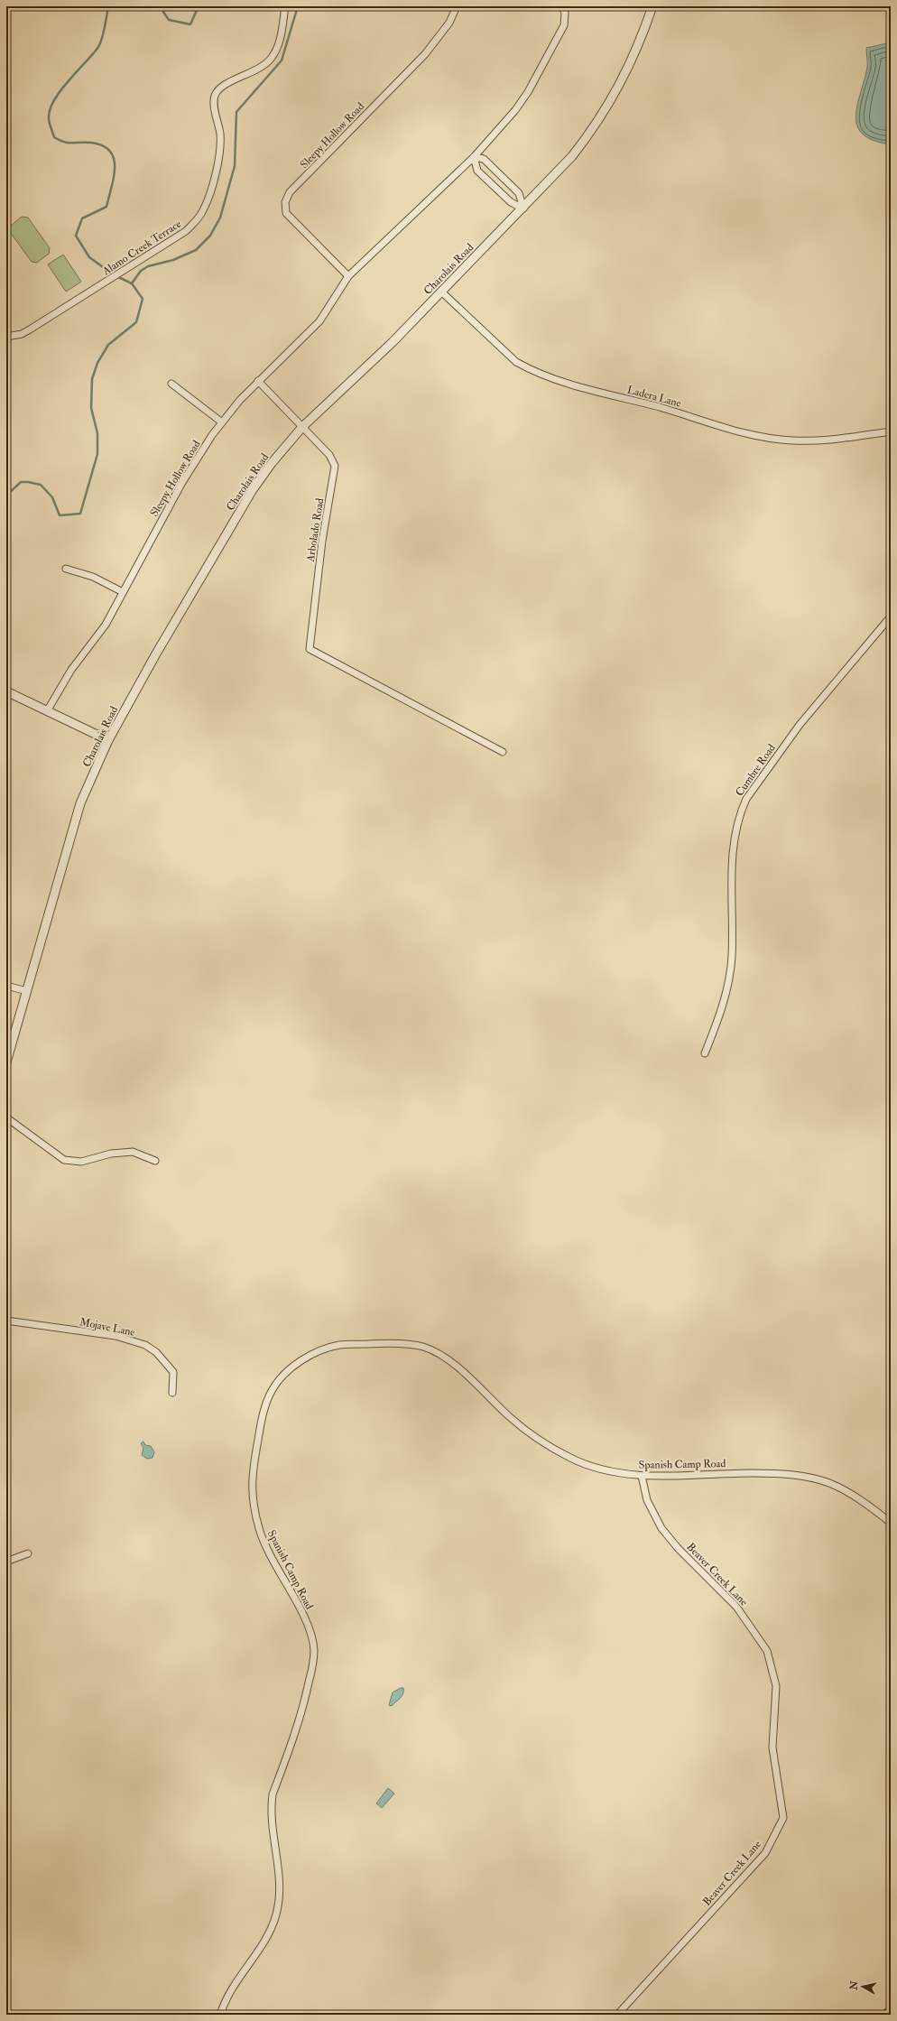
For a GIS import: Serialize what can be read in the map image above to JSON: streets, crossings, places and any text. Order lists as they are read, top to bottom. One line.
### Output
{"streets":{"street":["Sleepy Hollow Road","Alamo Creek Terrace","Charolais Road","Ladera Lane","Arbolado Road","Cumbre Road","Mojave Lane","Spanish Camp Road","Beaver Creek Lane"]},"crossings":[["Sleepy Hollow Road","Arbolado Road"],["Charolais Road","Ladera Lane"],["Charolais Road","Arbolado Road"],["Spanish Camp Road","Beaver Creek Lane"]],"north":"left"}
